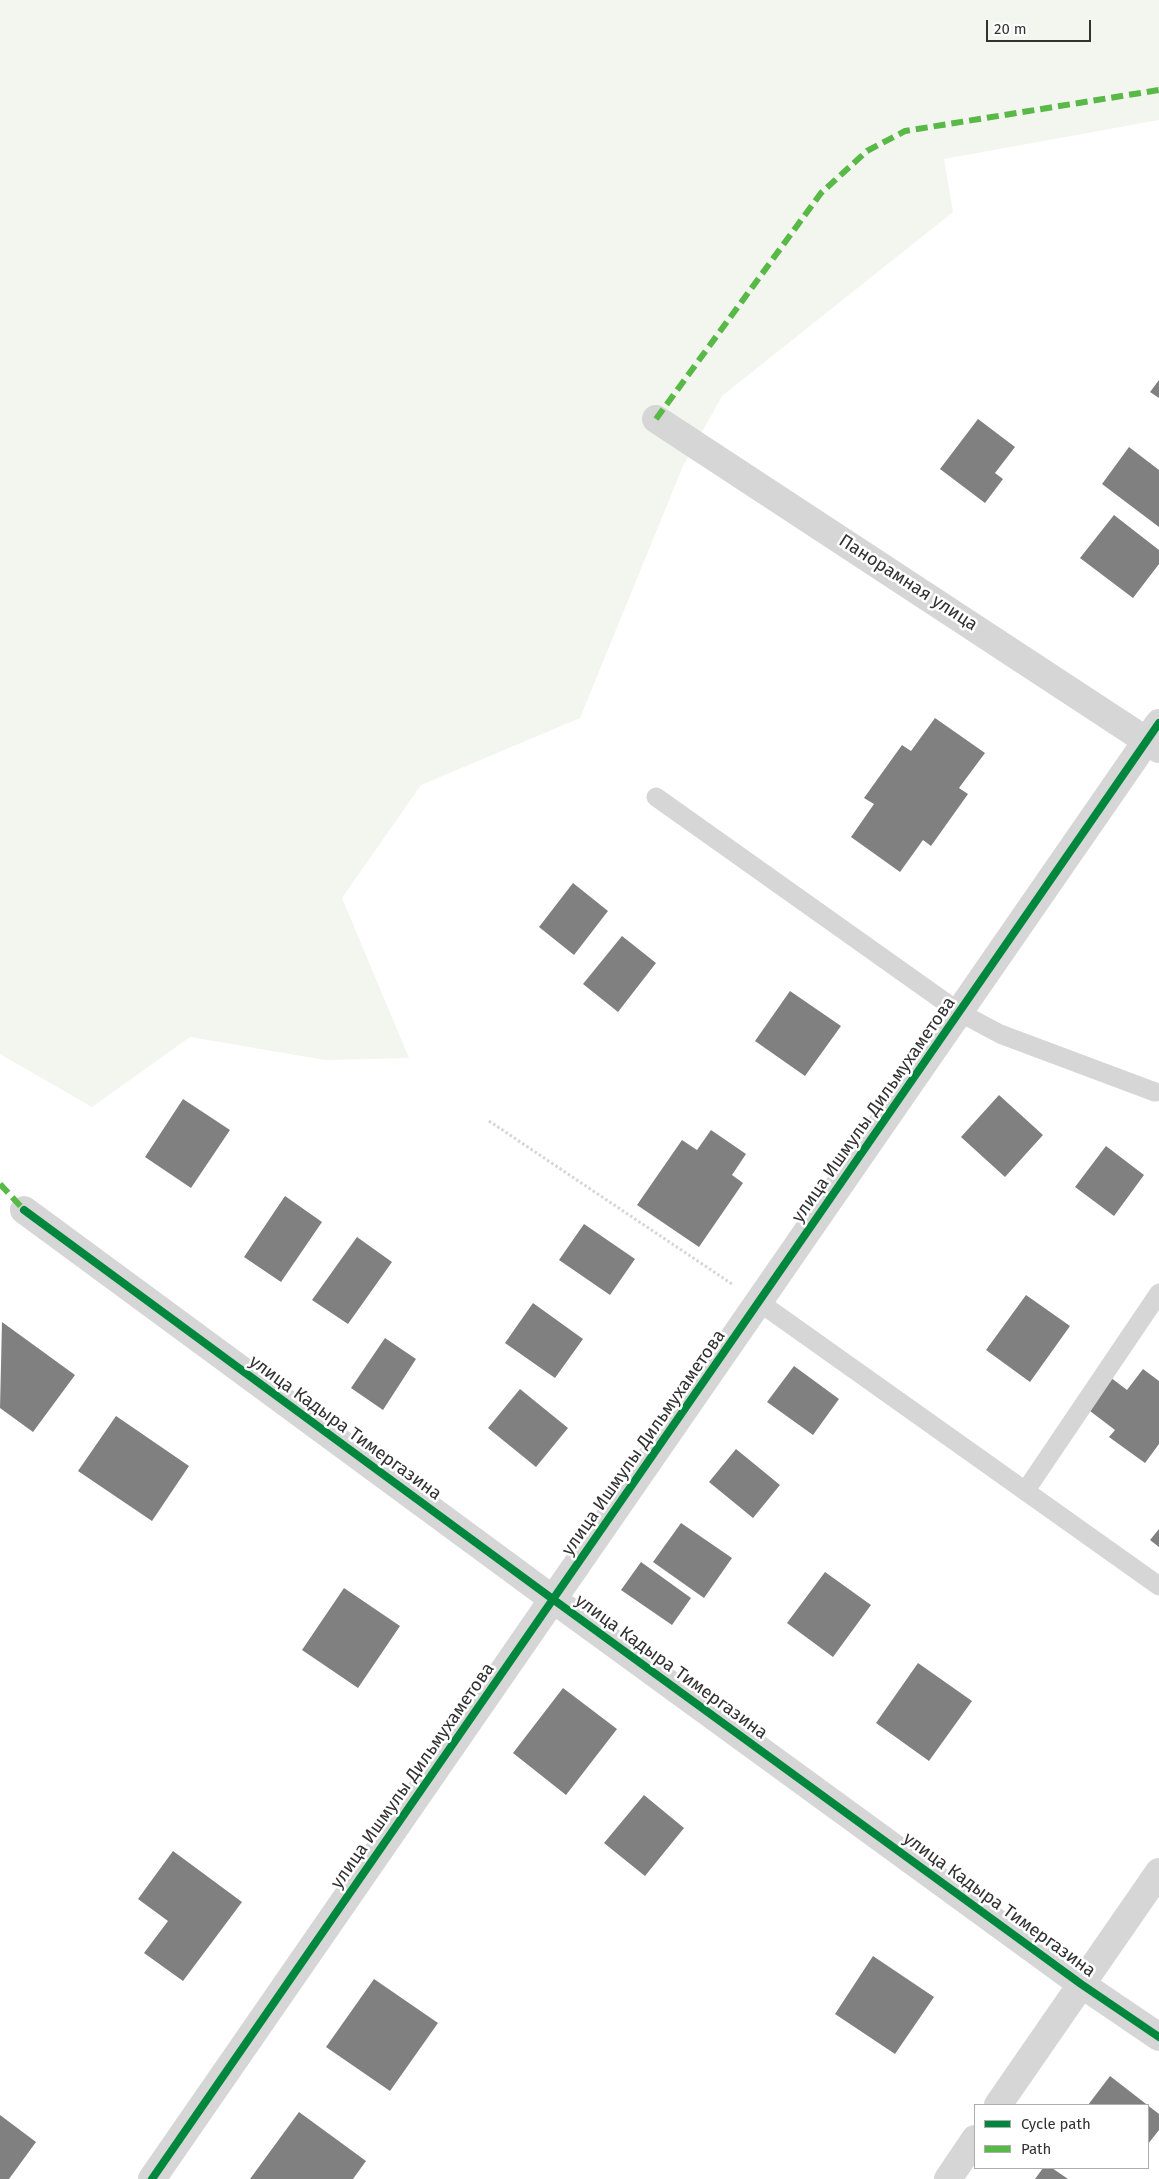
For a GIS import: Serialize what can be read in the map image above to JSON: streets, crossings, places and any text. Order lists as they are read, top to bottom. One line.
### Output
{"streets":{"street":["Панорамная улица","улица Ишмулы Дильмухаметова","улица Кадыра Тимергазина"]},"crossings":[["Панорамная улица","улица Ишмулы Дильмухаметова"],["улица Ишмулы Дильмухаметова","улица Кадыра Тимергазина"]],"legend":["Cycle path","Path"],"scale_bar":"20 m"}
